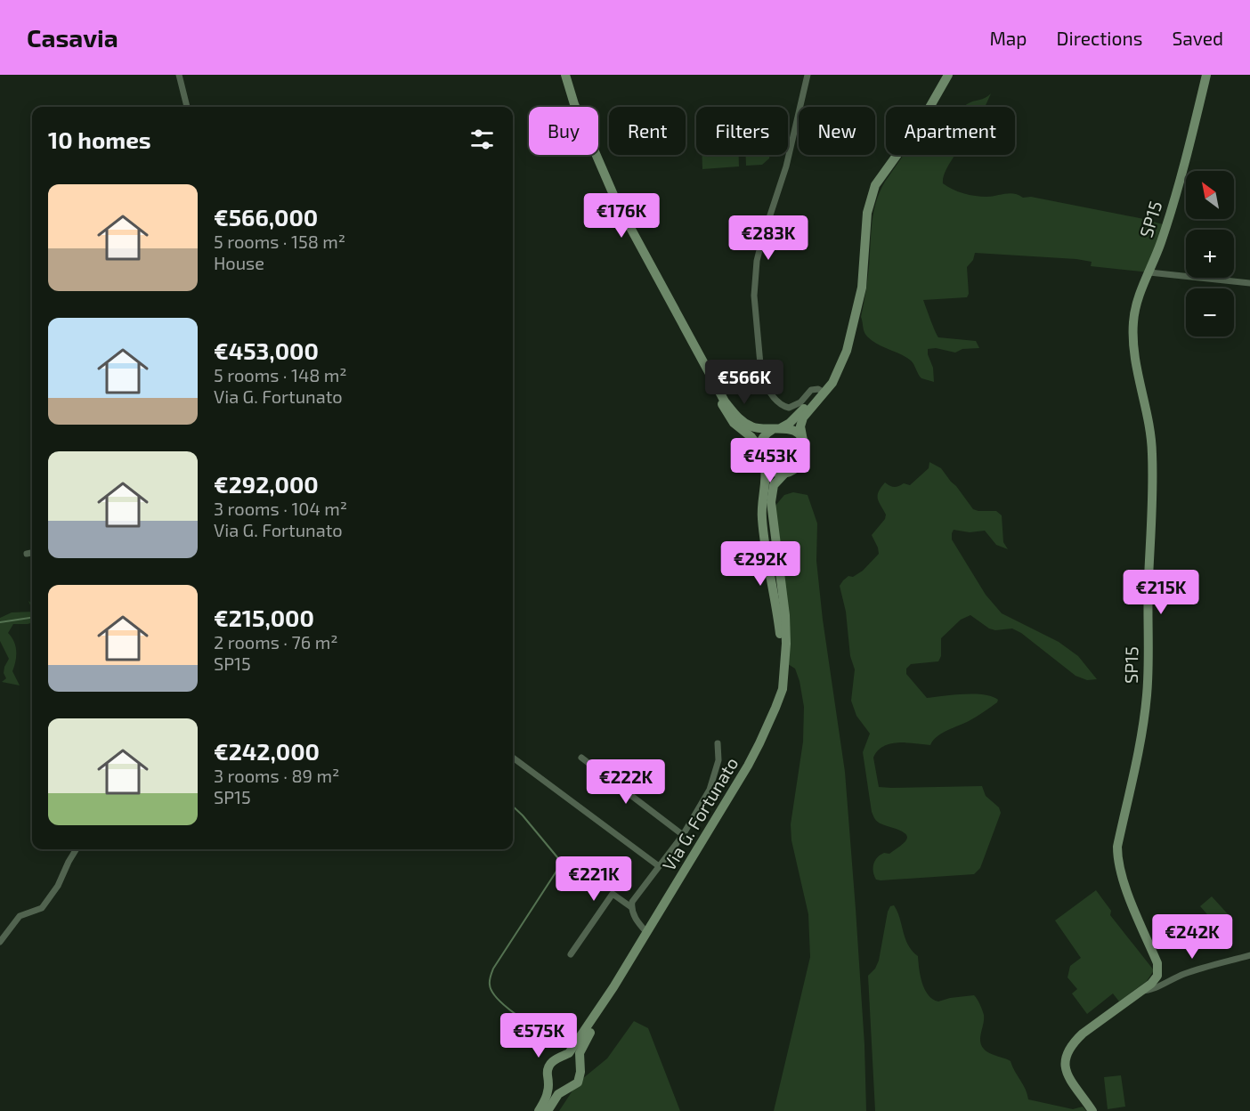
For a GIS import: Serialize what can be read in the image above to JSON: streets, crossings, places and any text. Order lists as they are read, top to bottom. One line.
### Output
{"streets":{"main road":["SP15","Via G. Fortunato"]},"north":"top left","page":{"header":"Casavia","nav":["Map","Directions","Saved"],"chip":["Buy","Rent","Filters","New","Apartment"],"heading":"10 homes","map_buttons":["+","−"],"list":[{"name":"€566,000","note":"5 rooms · 158 m² · House"},{"name":"€453,000","note":"5 rooms · 148 m² · Via G. Fortunato"},{"name":"€292,000","note":"3 rooms · 104 m² · Via G. Fortunato"},{"name":"€215,000","note":"2 rooms · 76 m² · SP15"},{"name":"€242,000","note":"3 rooms · 89 m² · SP15"}],"price":["€176K","€283K","€566K","€453K","€292K","€215K","€222K","€221K","€242K","€575K"]}}
